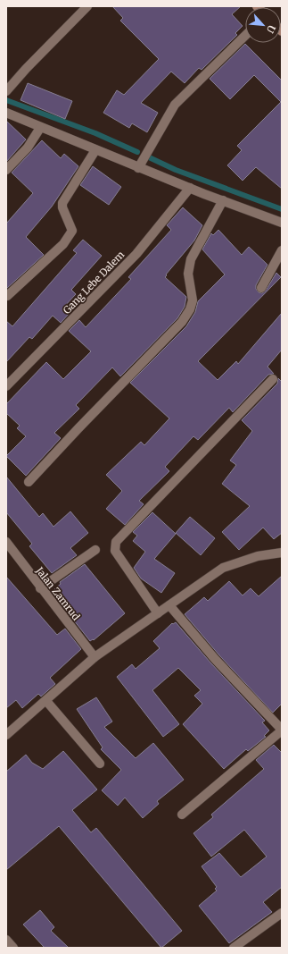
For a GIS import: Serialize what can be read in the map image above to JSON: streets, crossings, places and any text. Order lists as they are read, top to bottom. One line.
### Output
{"streets":{"street":["Gang Lebe Dalem","Jalan Zamrud"]},"north":"bottom right"}
